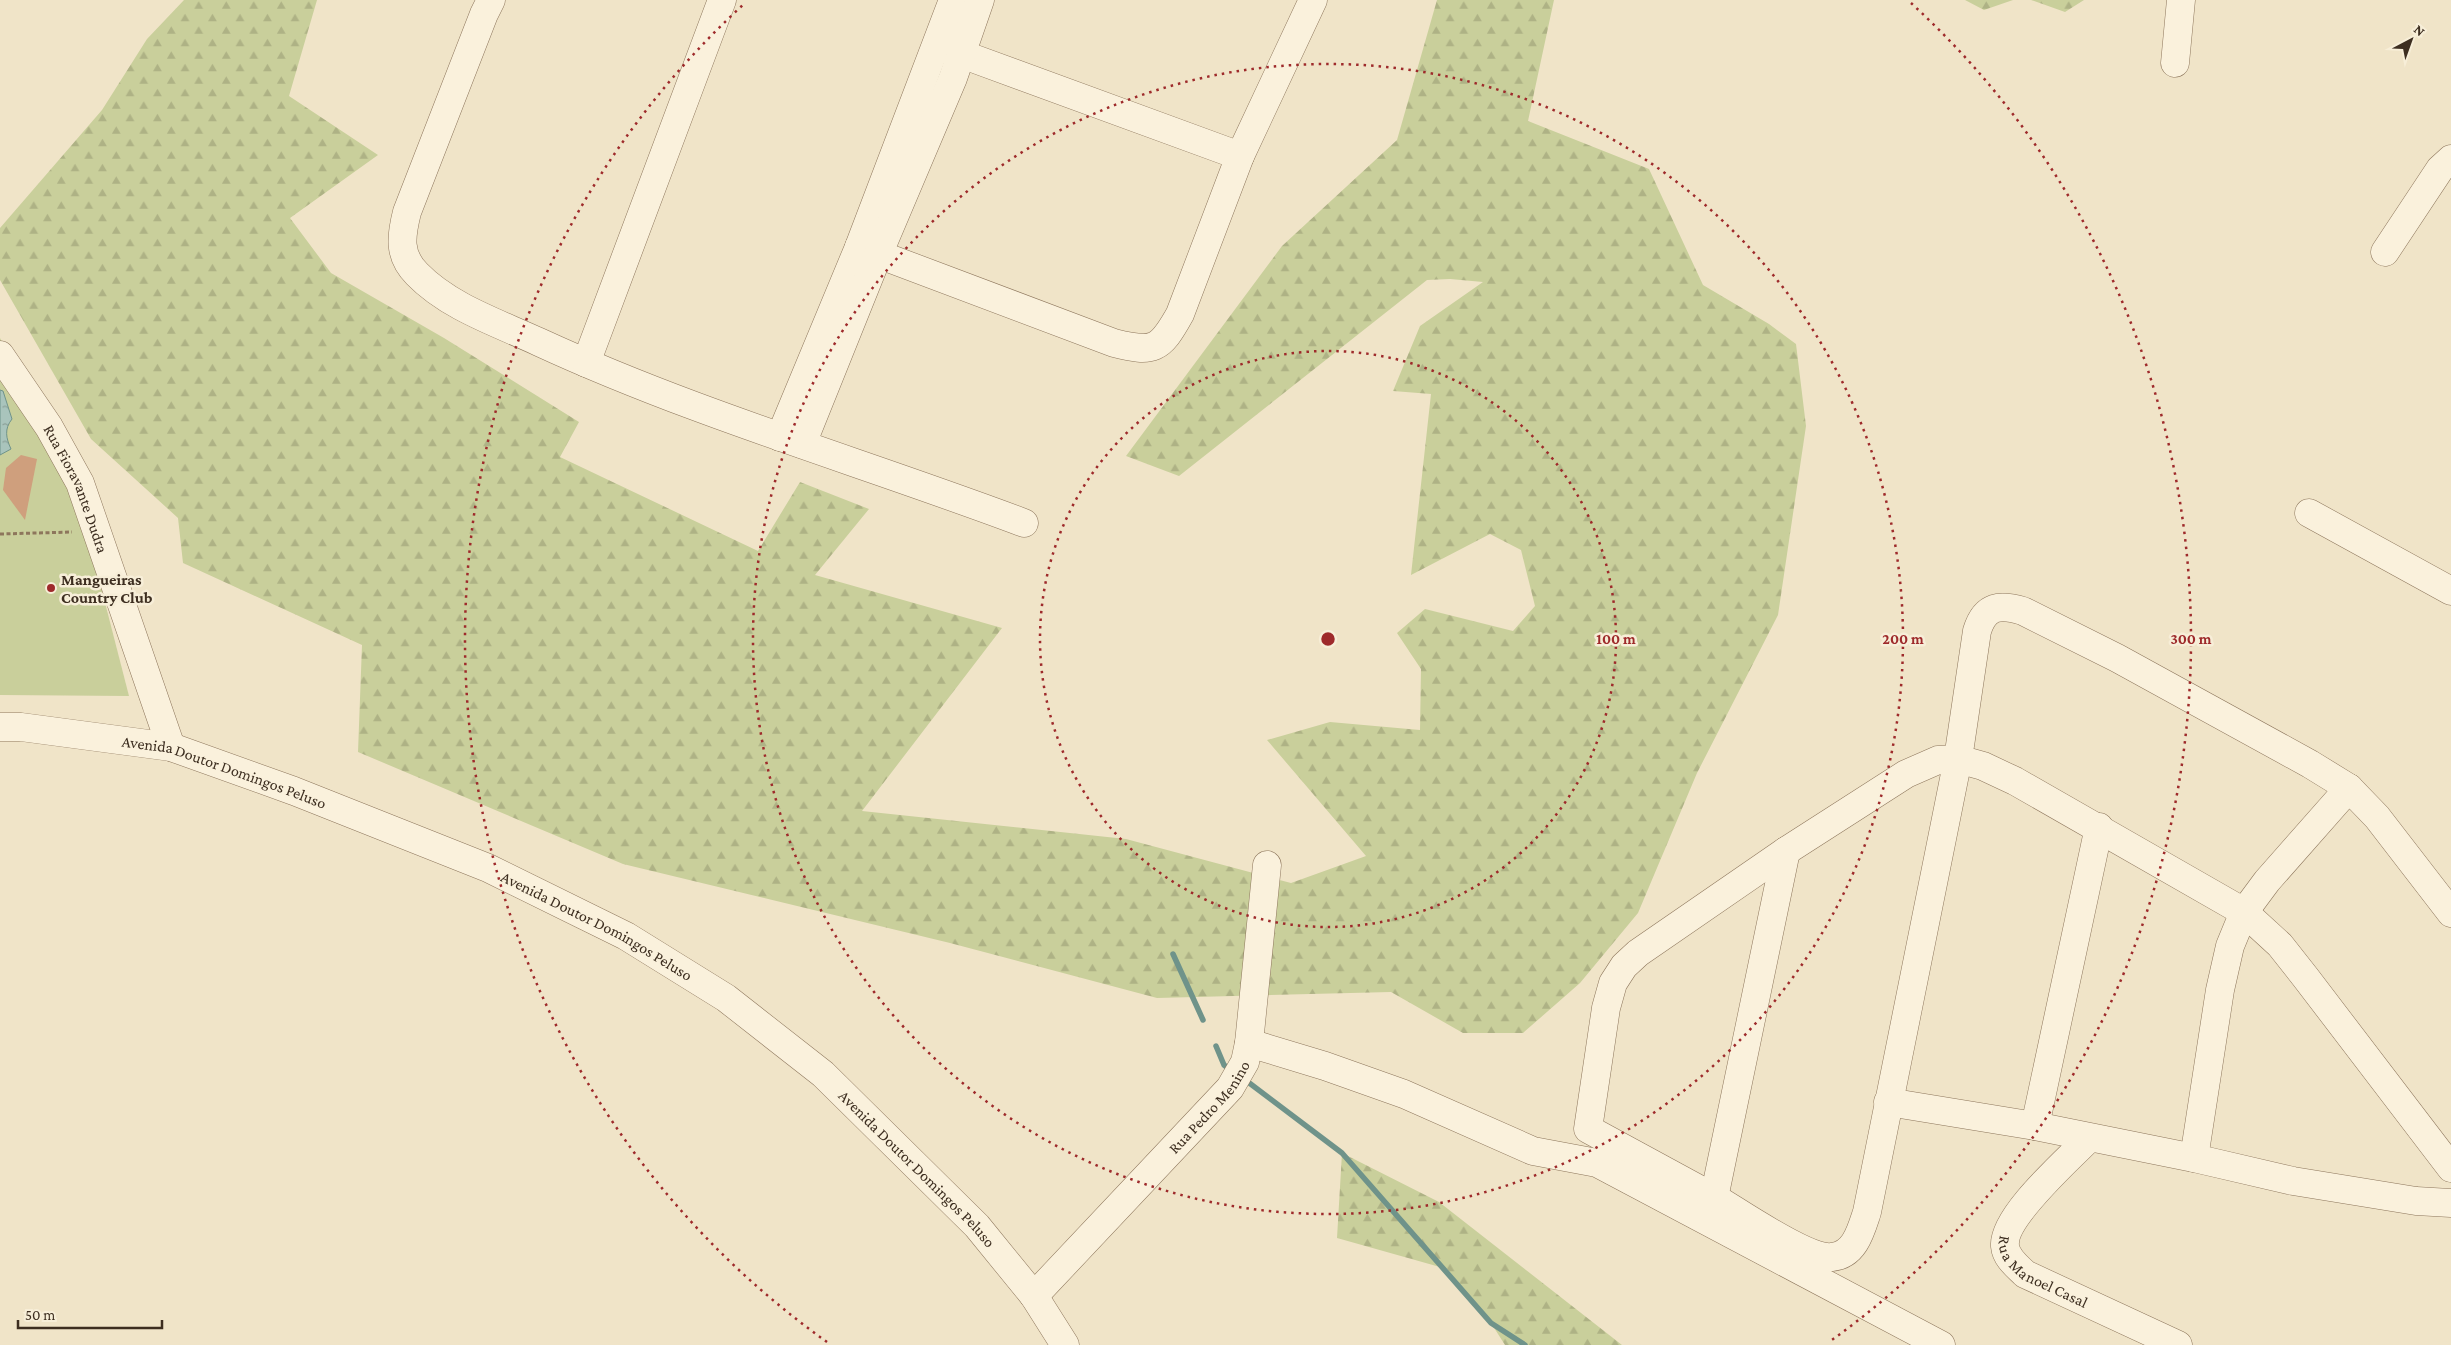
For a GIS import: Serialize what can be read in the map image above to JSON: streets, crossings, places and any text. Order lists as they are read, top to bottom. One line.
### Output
{"streets":{"street":["Rua Fioravante Dudra","Avenida Doutor Domingos Peluso","Rua Pedro Menino","Rua Manoel Casal"]},"crossings":[["Rua Fioravante Dudra","Avenida Doutor Domingos Peluso"],["Avenida Doutor Domingos Peluso","Rua Pedro Menino"]],"places":["Mangueiras Country Club"],"scale_bar":"50 m","north":"top right","rings":["100 m","200 m","300 m"]}
